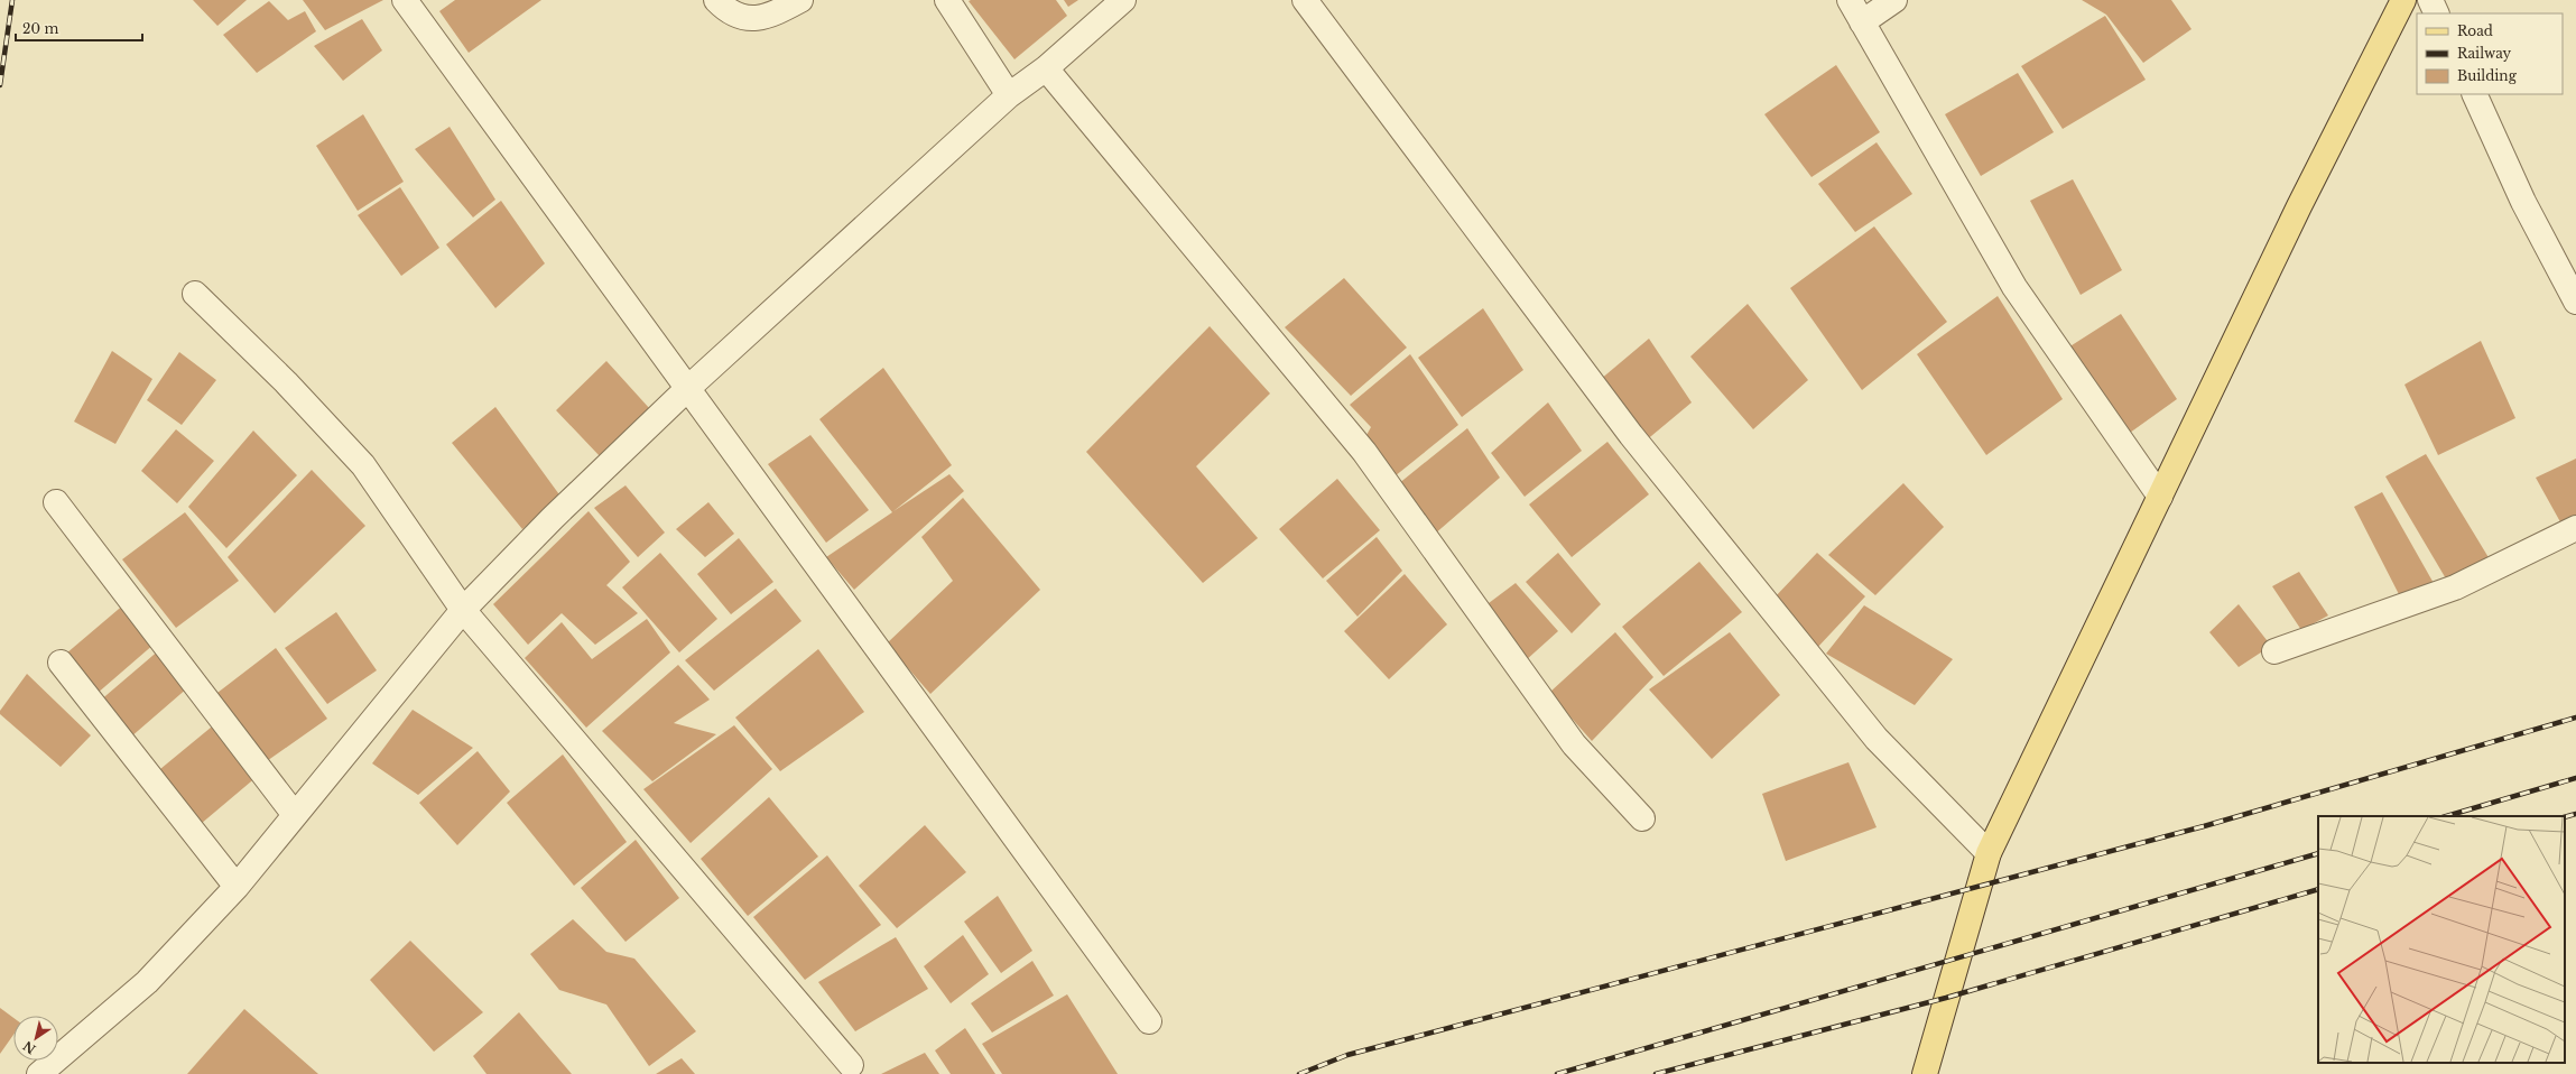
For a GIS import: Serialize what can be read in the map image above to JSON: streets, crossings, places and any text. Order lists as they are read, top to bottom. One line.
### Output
{"legend":["Road","Railway","Building"],"scale_bar":"20 m","north":"bottom left"}
